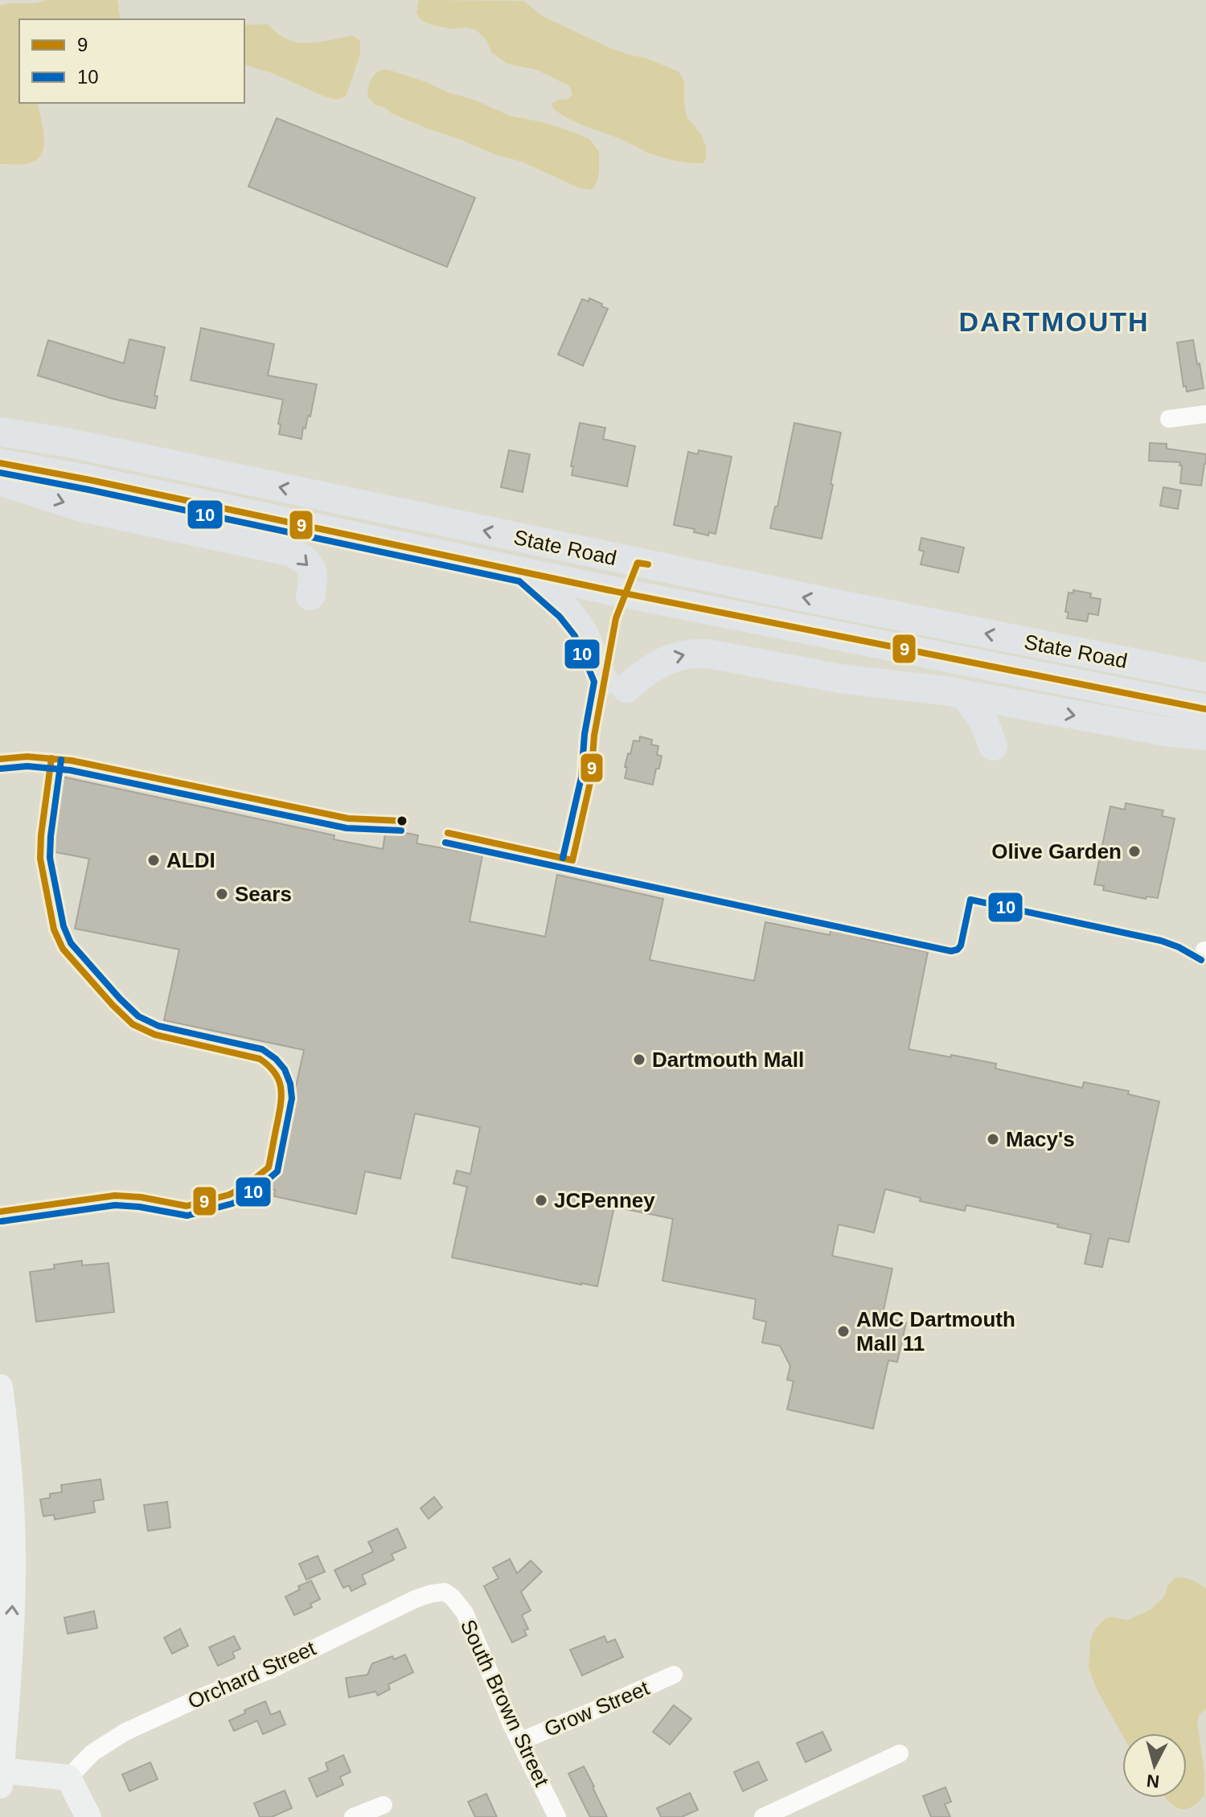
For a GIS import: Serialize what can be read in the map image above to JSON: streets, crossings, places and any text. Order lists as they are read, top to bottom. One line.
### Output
{"streets":{"main road":["State Road"],"street":["Orchard Street","South Brown Street","Grow Street"]},"crossings":[["Orchard Street","South Brown Street"],["South Brown Street","Grow Street"]],"districts":["DARTMOUTH"],"places":["Olive Garden","ALDI","Sears","Dartmouth Mall","Macy's","JCPenney","AMC Dartmouth Mall 11"],"lines":["transit line 9","transit line 10"],"legend":["9","10"],"north":"bottom"}
